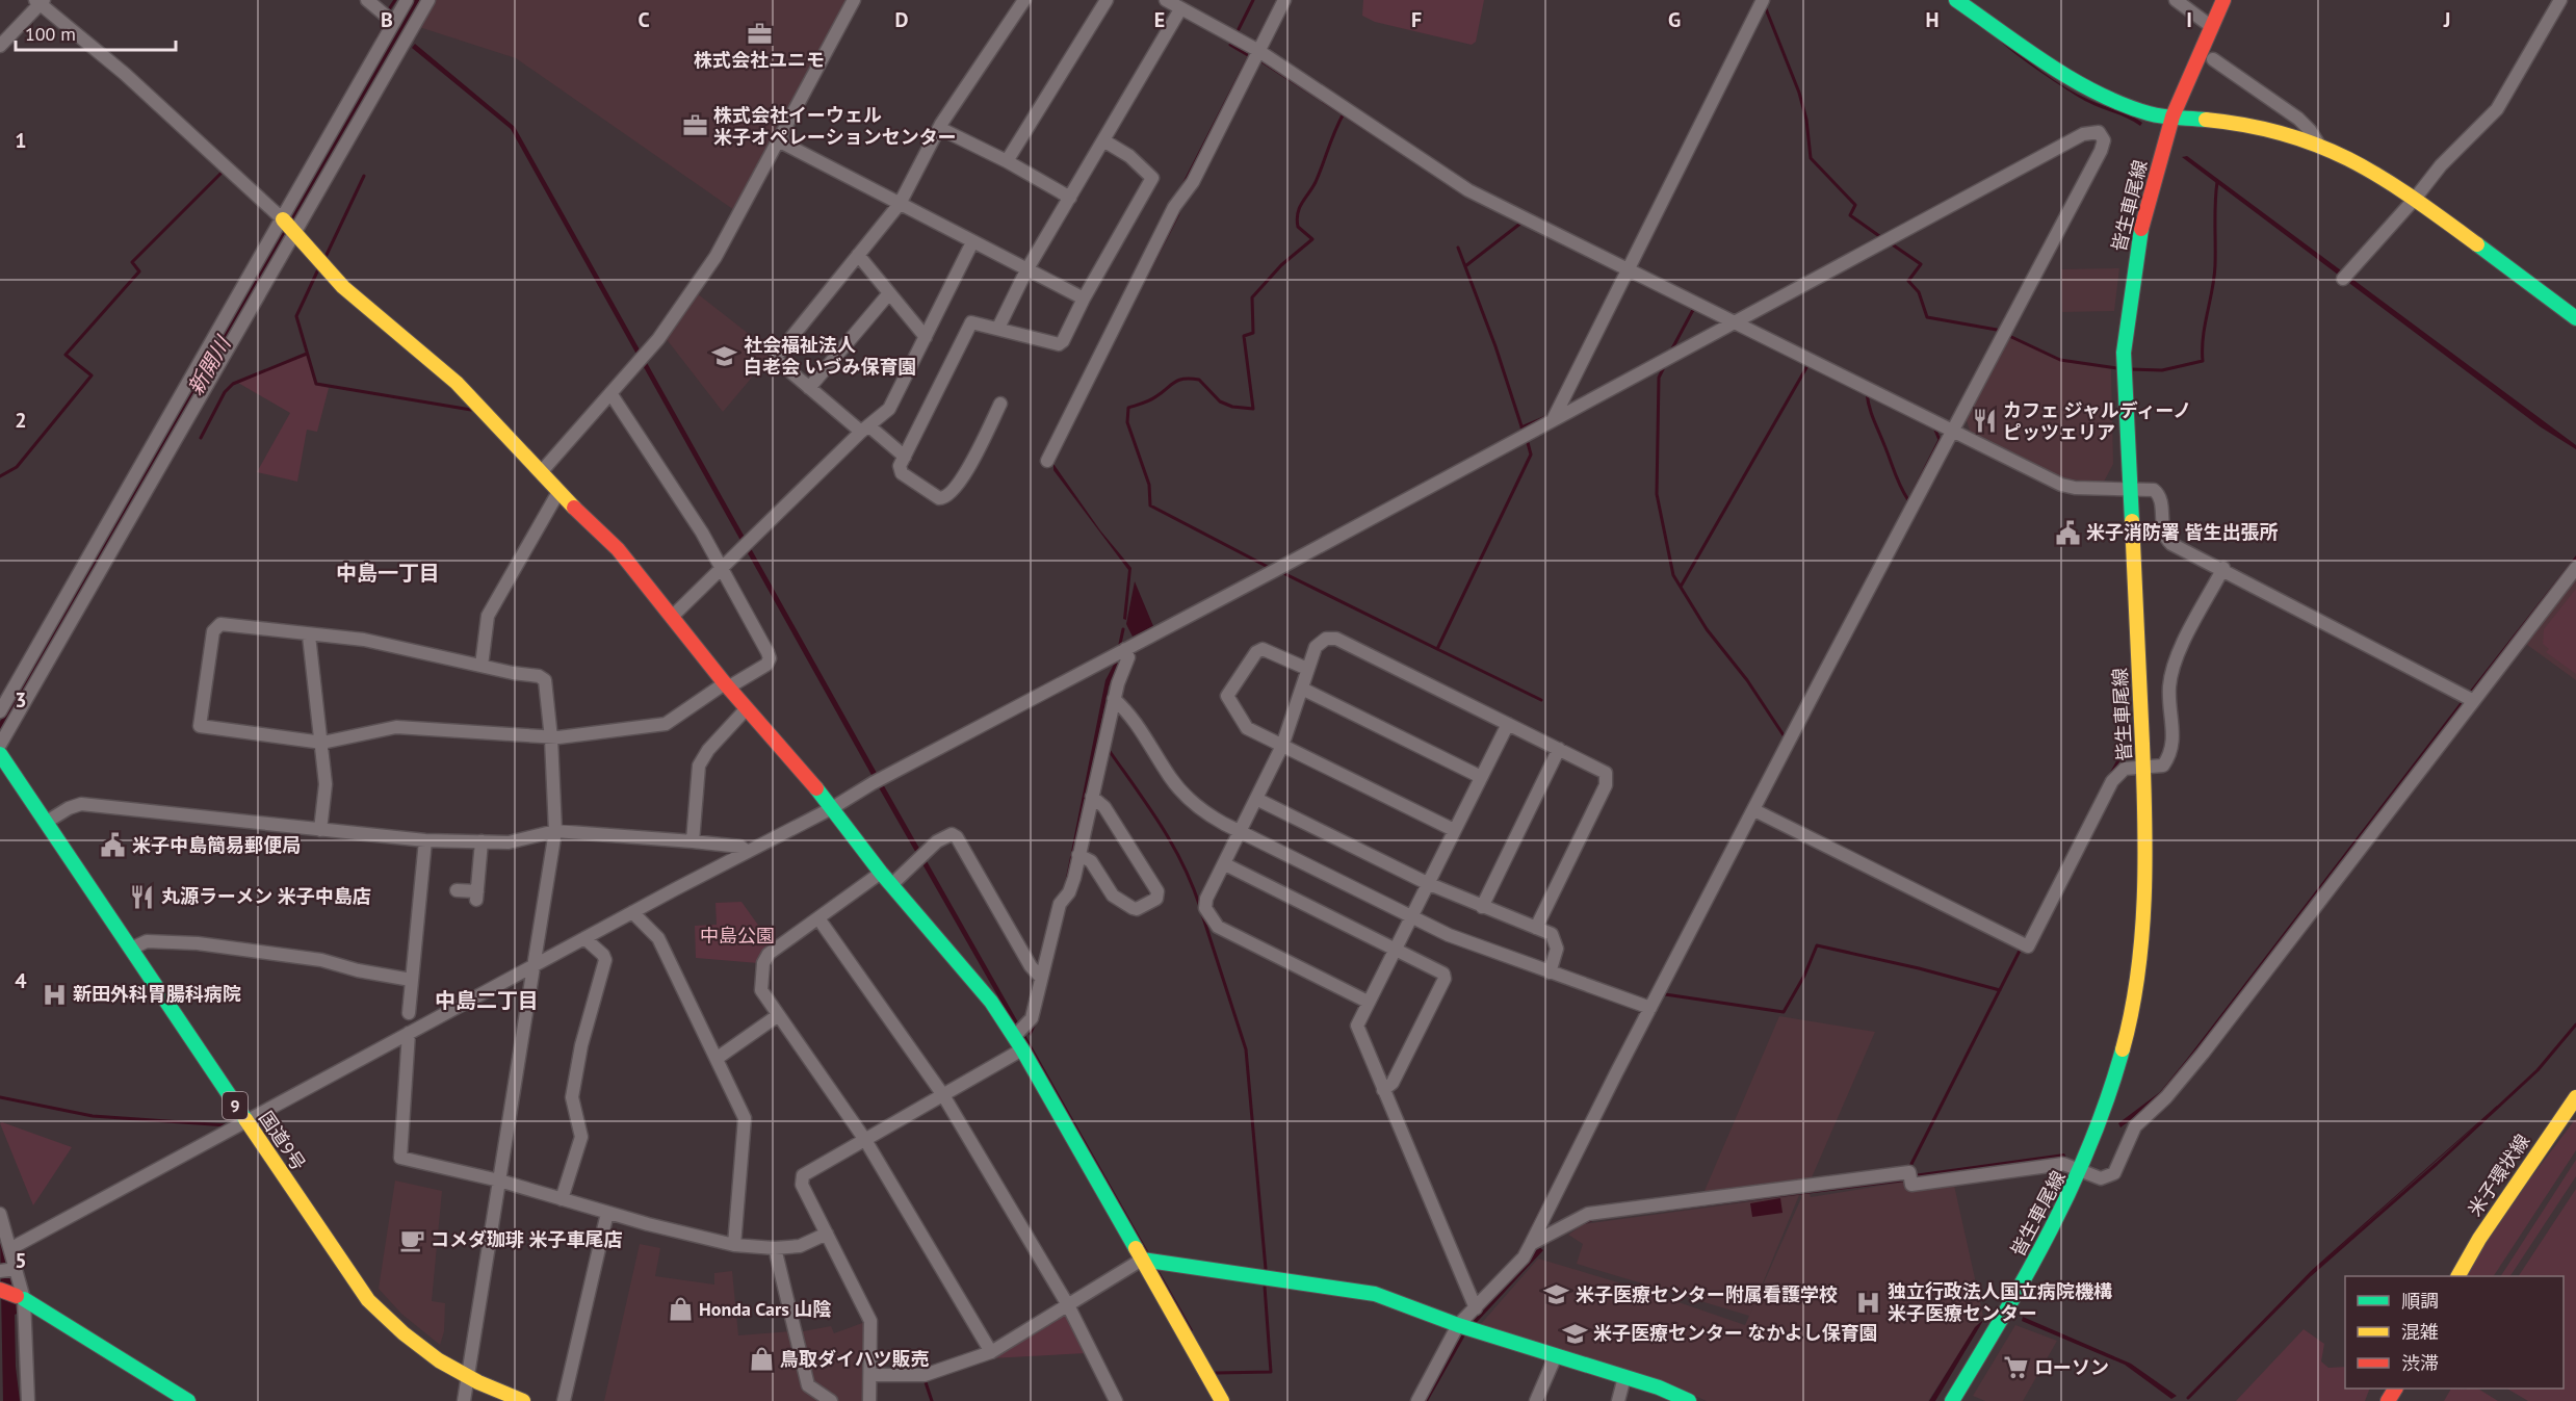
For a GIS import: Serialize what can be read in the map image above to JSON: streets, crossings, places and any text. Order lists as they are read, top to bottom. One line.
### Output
{"streets":{"main road":["皆生車尾線","9","国道9号","米子環状線"]},"districts":["中島一丁目","中島二丁目"],"water":["新開川"],"parks":["中島公園"],"places":{"office":["株式会社ユニモ","株式会社イーウェル 米子オペレーションセンター"],"school or university":["社会福祉法人 白老会 いづみ保育園","米子医療センター附属看護学校","米子医療センター なかよし保育園"],"restaurant":["カフェ ジャルディーノ ピッツェリア","丸源ラーメン 米子中島店"],"public building":["米子消防署 皆生出張所","米子中島簡易郵便局"],"hospital":["新田外科胃腸科病院","独立行政法人国立病院機構 米子医療センター"],"cafe":["コメダ珈琲 米子車尾店"],"shop":["Honda Cars 山陰","鳥取ダイハツ販売"],"supermarket":["ローソン"]},"legend":["順調","混雑","渋滞"],"scale_bar":"100 m","grid":{"columns":["B","C","D","E","F","G","H","I","J"],"rows":["1","2","3","4","5"]}}
